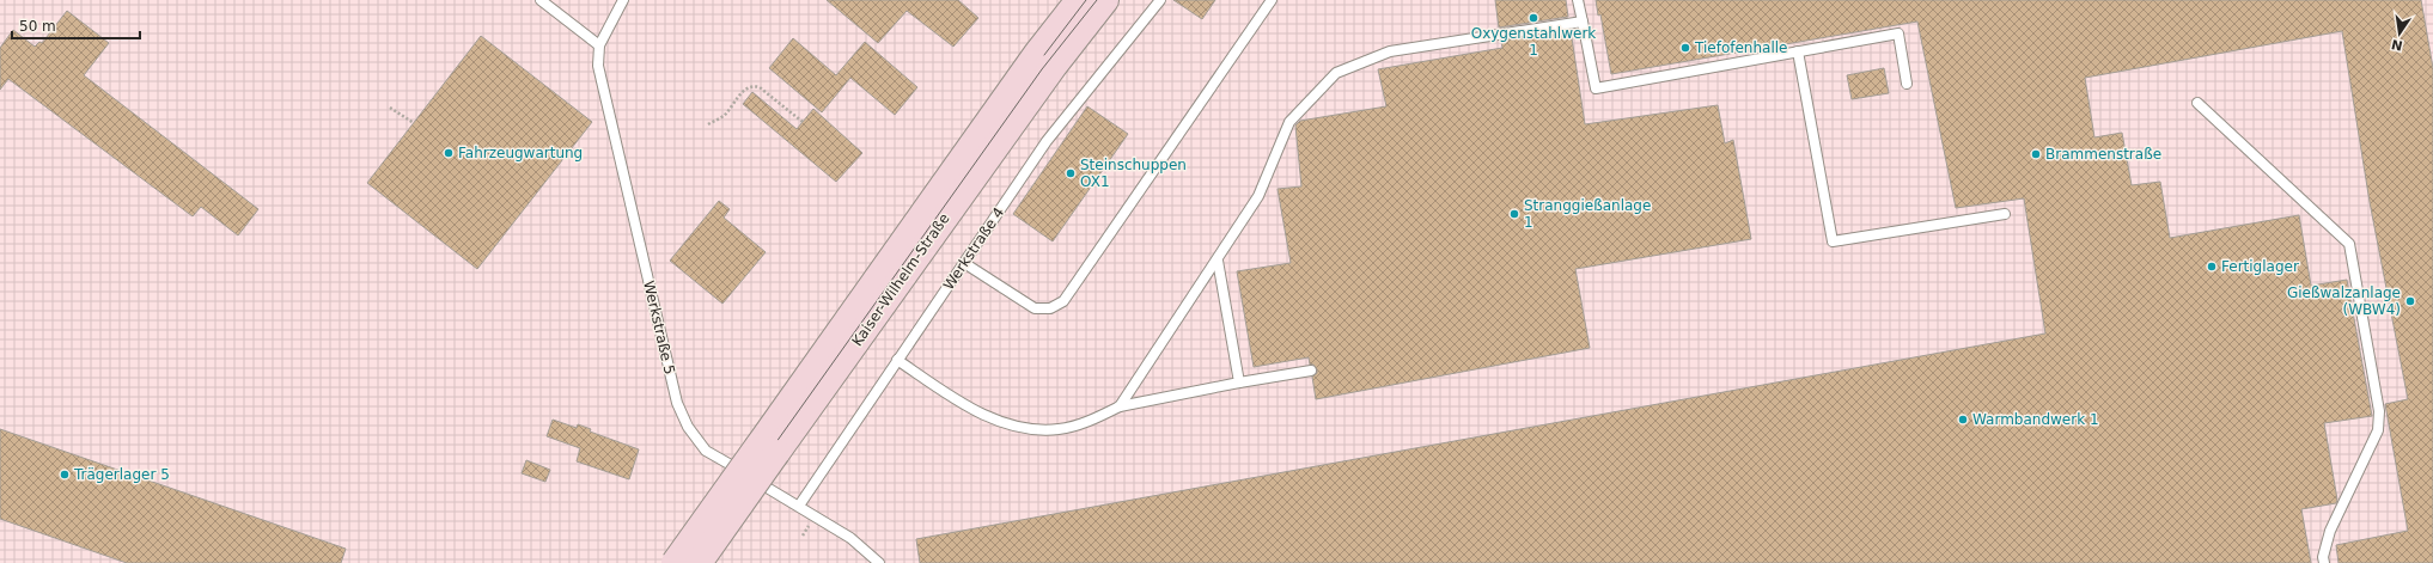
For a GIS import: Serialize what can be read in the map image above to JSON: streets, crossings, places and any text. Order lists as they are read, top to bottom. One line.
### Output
{"streets":{"main road":["Kaiser-Wilhelm-Straße"],"lane":["Werkstraße 4","Werkstraße 5"]},"crossings":[["Werkstraße 4","Werkstraße 5"]],"places":["Oxygenstahlwerk 1","Tiefofenhalle","Fahrzeugwartung","Brammenstraße","Steinschuppen OX1","Stranggießanlage 1","Fertiglager","Gießwalzanlage (WBW4)","Warmbandwerk 1","Trägerlager 5"],"scale_bar":"50 m","north":"bottom"}
